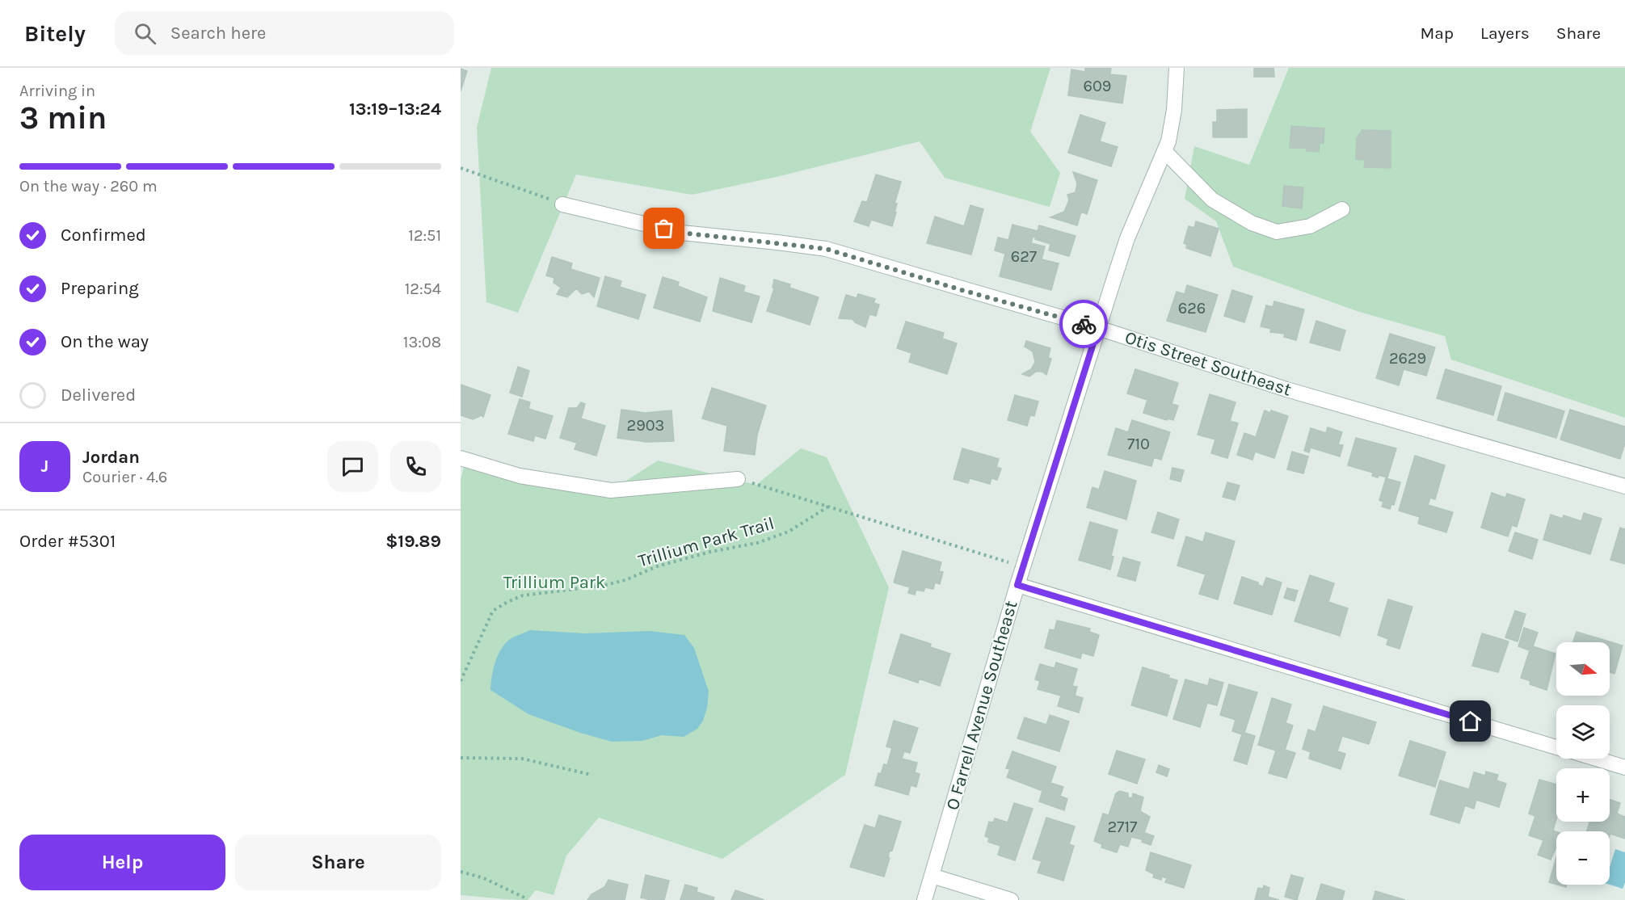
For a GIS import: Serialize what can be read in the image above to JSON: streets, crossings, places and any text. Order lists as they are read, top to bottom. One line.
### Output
{"streets":{"street":["Otis Street Southeast","O Farrell Avenue Southeast"],"path":["Trillium Park Trail"]},"crossings":[["Otis Street Southeast","O Farrell Avenue Southeast"]],"parks":["Trillium Park"],"house_numbers":["609","627","626","2629","2903","710","2717"],"north":"right","page":{"header":"Bitely","search":"Search here","nav":["Map","Layers","Share"],"heading":["3 min","Arriving in","13:19–13:24"],"panel":["Jordan","Courier · 4.6","Order #5301","$19.89"],"bar":"On the way · 260 m","list":[["Confirmed","12:51"],["Preparing","12:54"],["On the way","13:08"],"Delivered"],"round":"J","map_buttons":["+","−"],"buttons":["Help","Share"]}}
